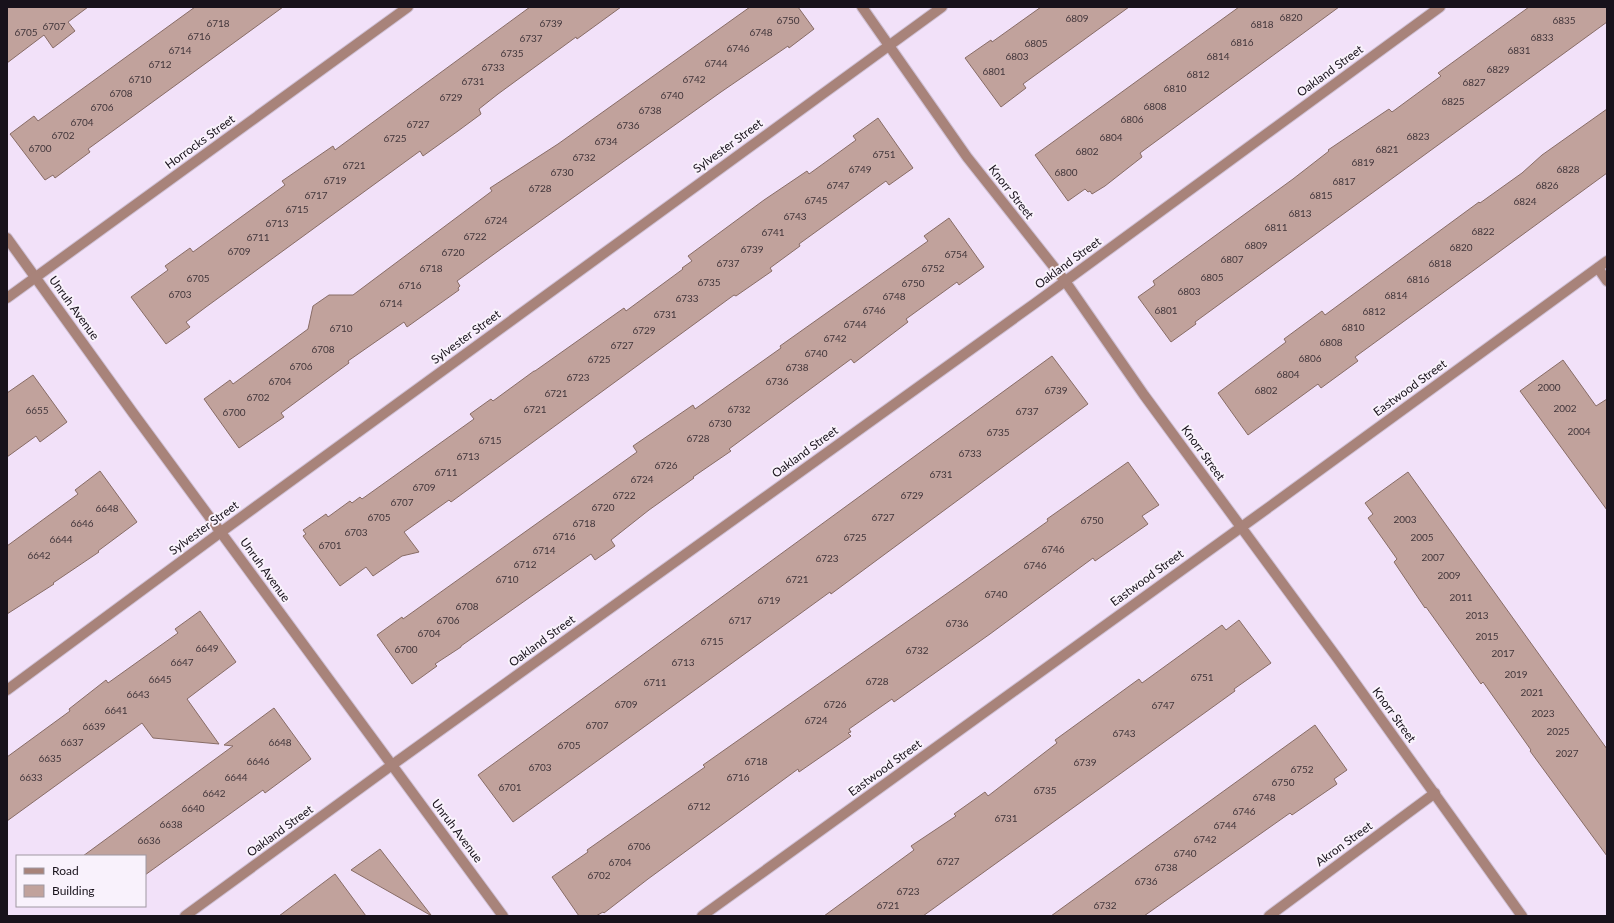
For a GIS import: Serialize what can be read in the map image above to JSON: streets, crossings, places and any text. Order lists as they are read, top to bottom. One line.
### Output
{"streets":{"street":["Oakland Street","Horrocks Street","Sylvester Street","Knorr Street","Unruh Avenue","Eastwood Street","Akron Street"]},"crossings":[["Oakland Street","Knorr Street"],["Oakland Street","Unruh Avenue"],["Horrocks Street","Unruh Avenue"],["Sylvester Street","Knorr Street"],["Sylvester Street","Unruh Avenue"],["Knorr Street","Eastwood Street"],["Knorr Street","Akron Street"]],"house_numbers":["6820","6809","6750","6835","6718","6739","6818","6707","6705","6748","6716","6833","6737","6816","6805","6746","6714","6831","6735","6803","6814","6744","6712","6733","6829","6801","6812","6710","6742","6731","6827","6810","6708","6740","6729","6825","6808","6706","6738","6806","6704","6727","6736","6702","6823","6804","6725","6734","6700","6821","6802","6751","6732","6819","6721","6749","6828","6730","6800","6719","6817","6747","6826","6728","6717","6815","6745","6824","6715","6813","6743","6724","6713","6811","6822","6741","6722","6711","6809","6820","6739","6709","6720","6754","6807","6737","6818","6718","6752","6805","6705","6816","6735","6750","6716","6803","6703","6814","6748","6733","6714","6746","6801","6812","6731","6744","6810","6710","6729","6742","6808","6727","6708","6740","6806","6725","6706","6738","6804","6723","6704","6736","2000","6739","6802","6721","6702","2002","6721","6732","6655","6737","6700","6730","2004","6735","6728","6715","6733","6713","6726","6711","6731","6724","6709","6722","6729","6707","6720","6648","6705","6727","2003","6750","6646","6718","6703","6716","6725","2005","6644","6701","6746","6714","6642","2007","6723","6712","6746","2009","6710","6721","6740","2011","6719","6708","2013","6706","6717","6736","6704","2015","6715","6649","6700","6732","2017","6647","6713","2019","6751","6645","6728","6711","2021","6643","6709","6726","6747","6641","2023","6724","6707","6639","2025","6743","6637","6648","6705","2027","6635","6646","6718","6739","6703","6752","6633","6644","6716","6750","6701","6735","6642","6748","6712","6640","6746","6731","6638","6744","6742","6636","6706","6740","6727","6704","6738","6702","6736","6723","6721","6732"],"legend":["Road","Building"]}
